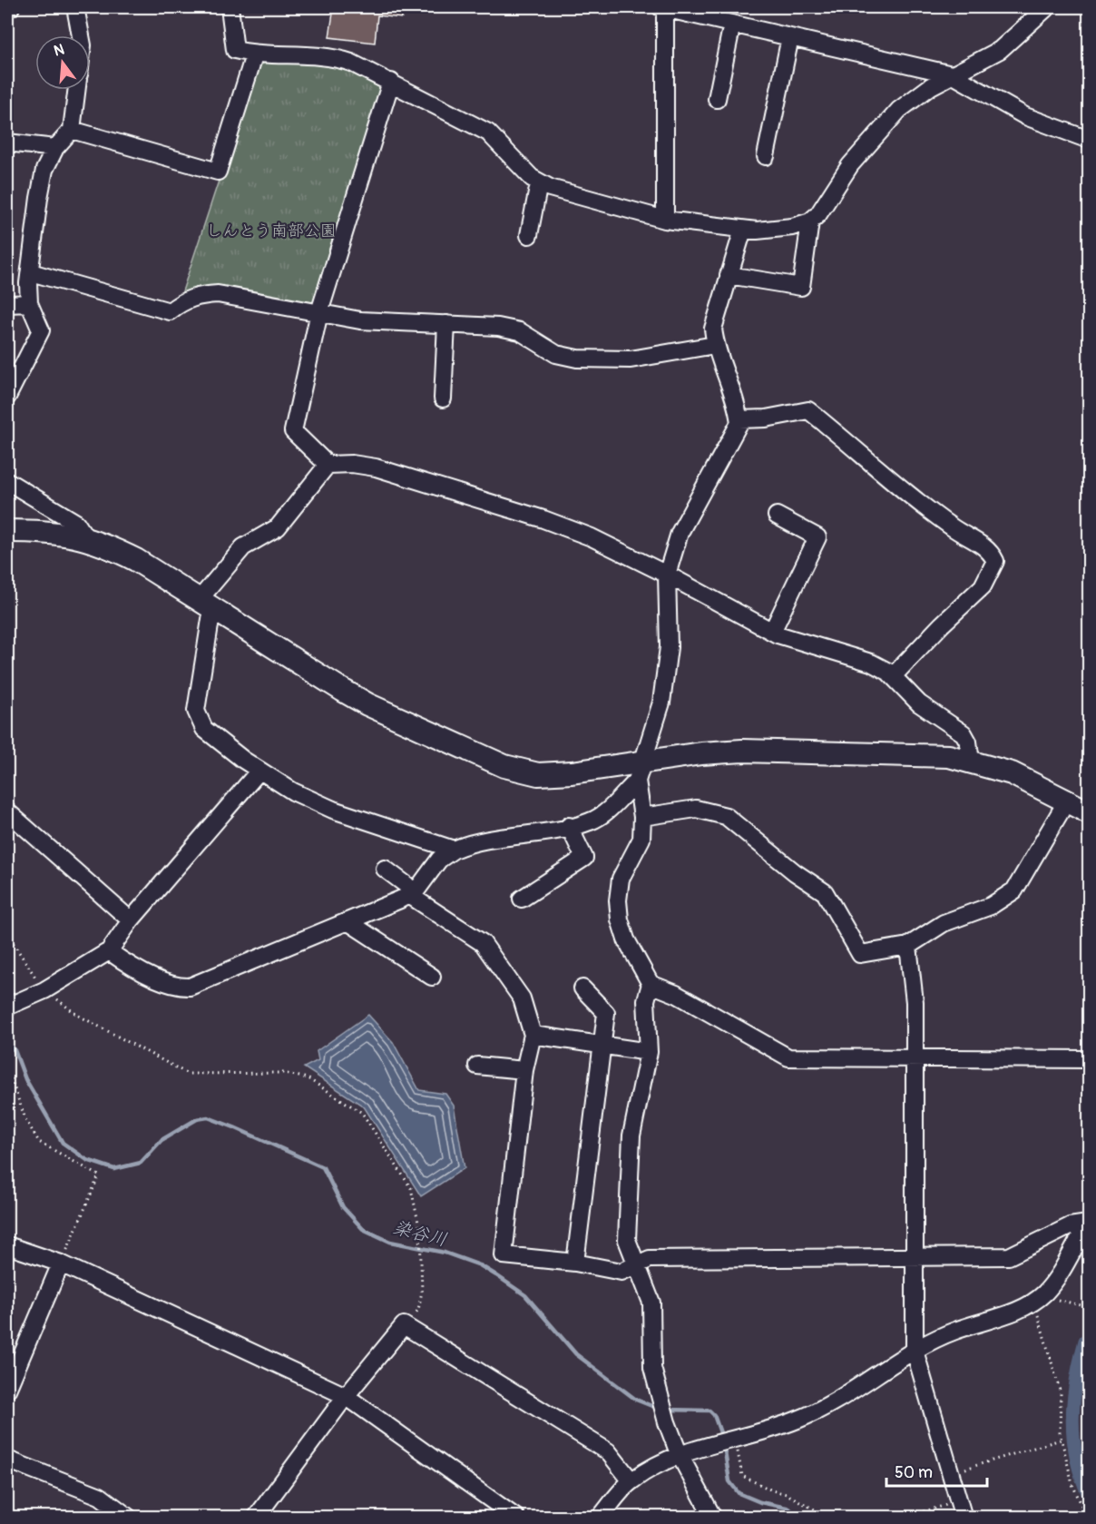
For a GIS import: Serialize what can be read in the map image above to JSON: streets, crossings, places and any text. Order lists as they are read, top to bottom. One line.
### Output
{"water":["染谷川"],"parks":["しんとう南部公園"],"scale_bar":"50 m","north":"top"}
